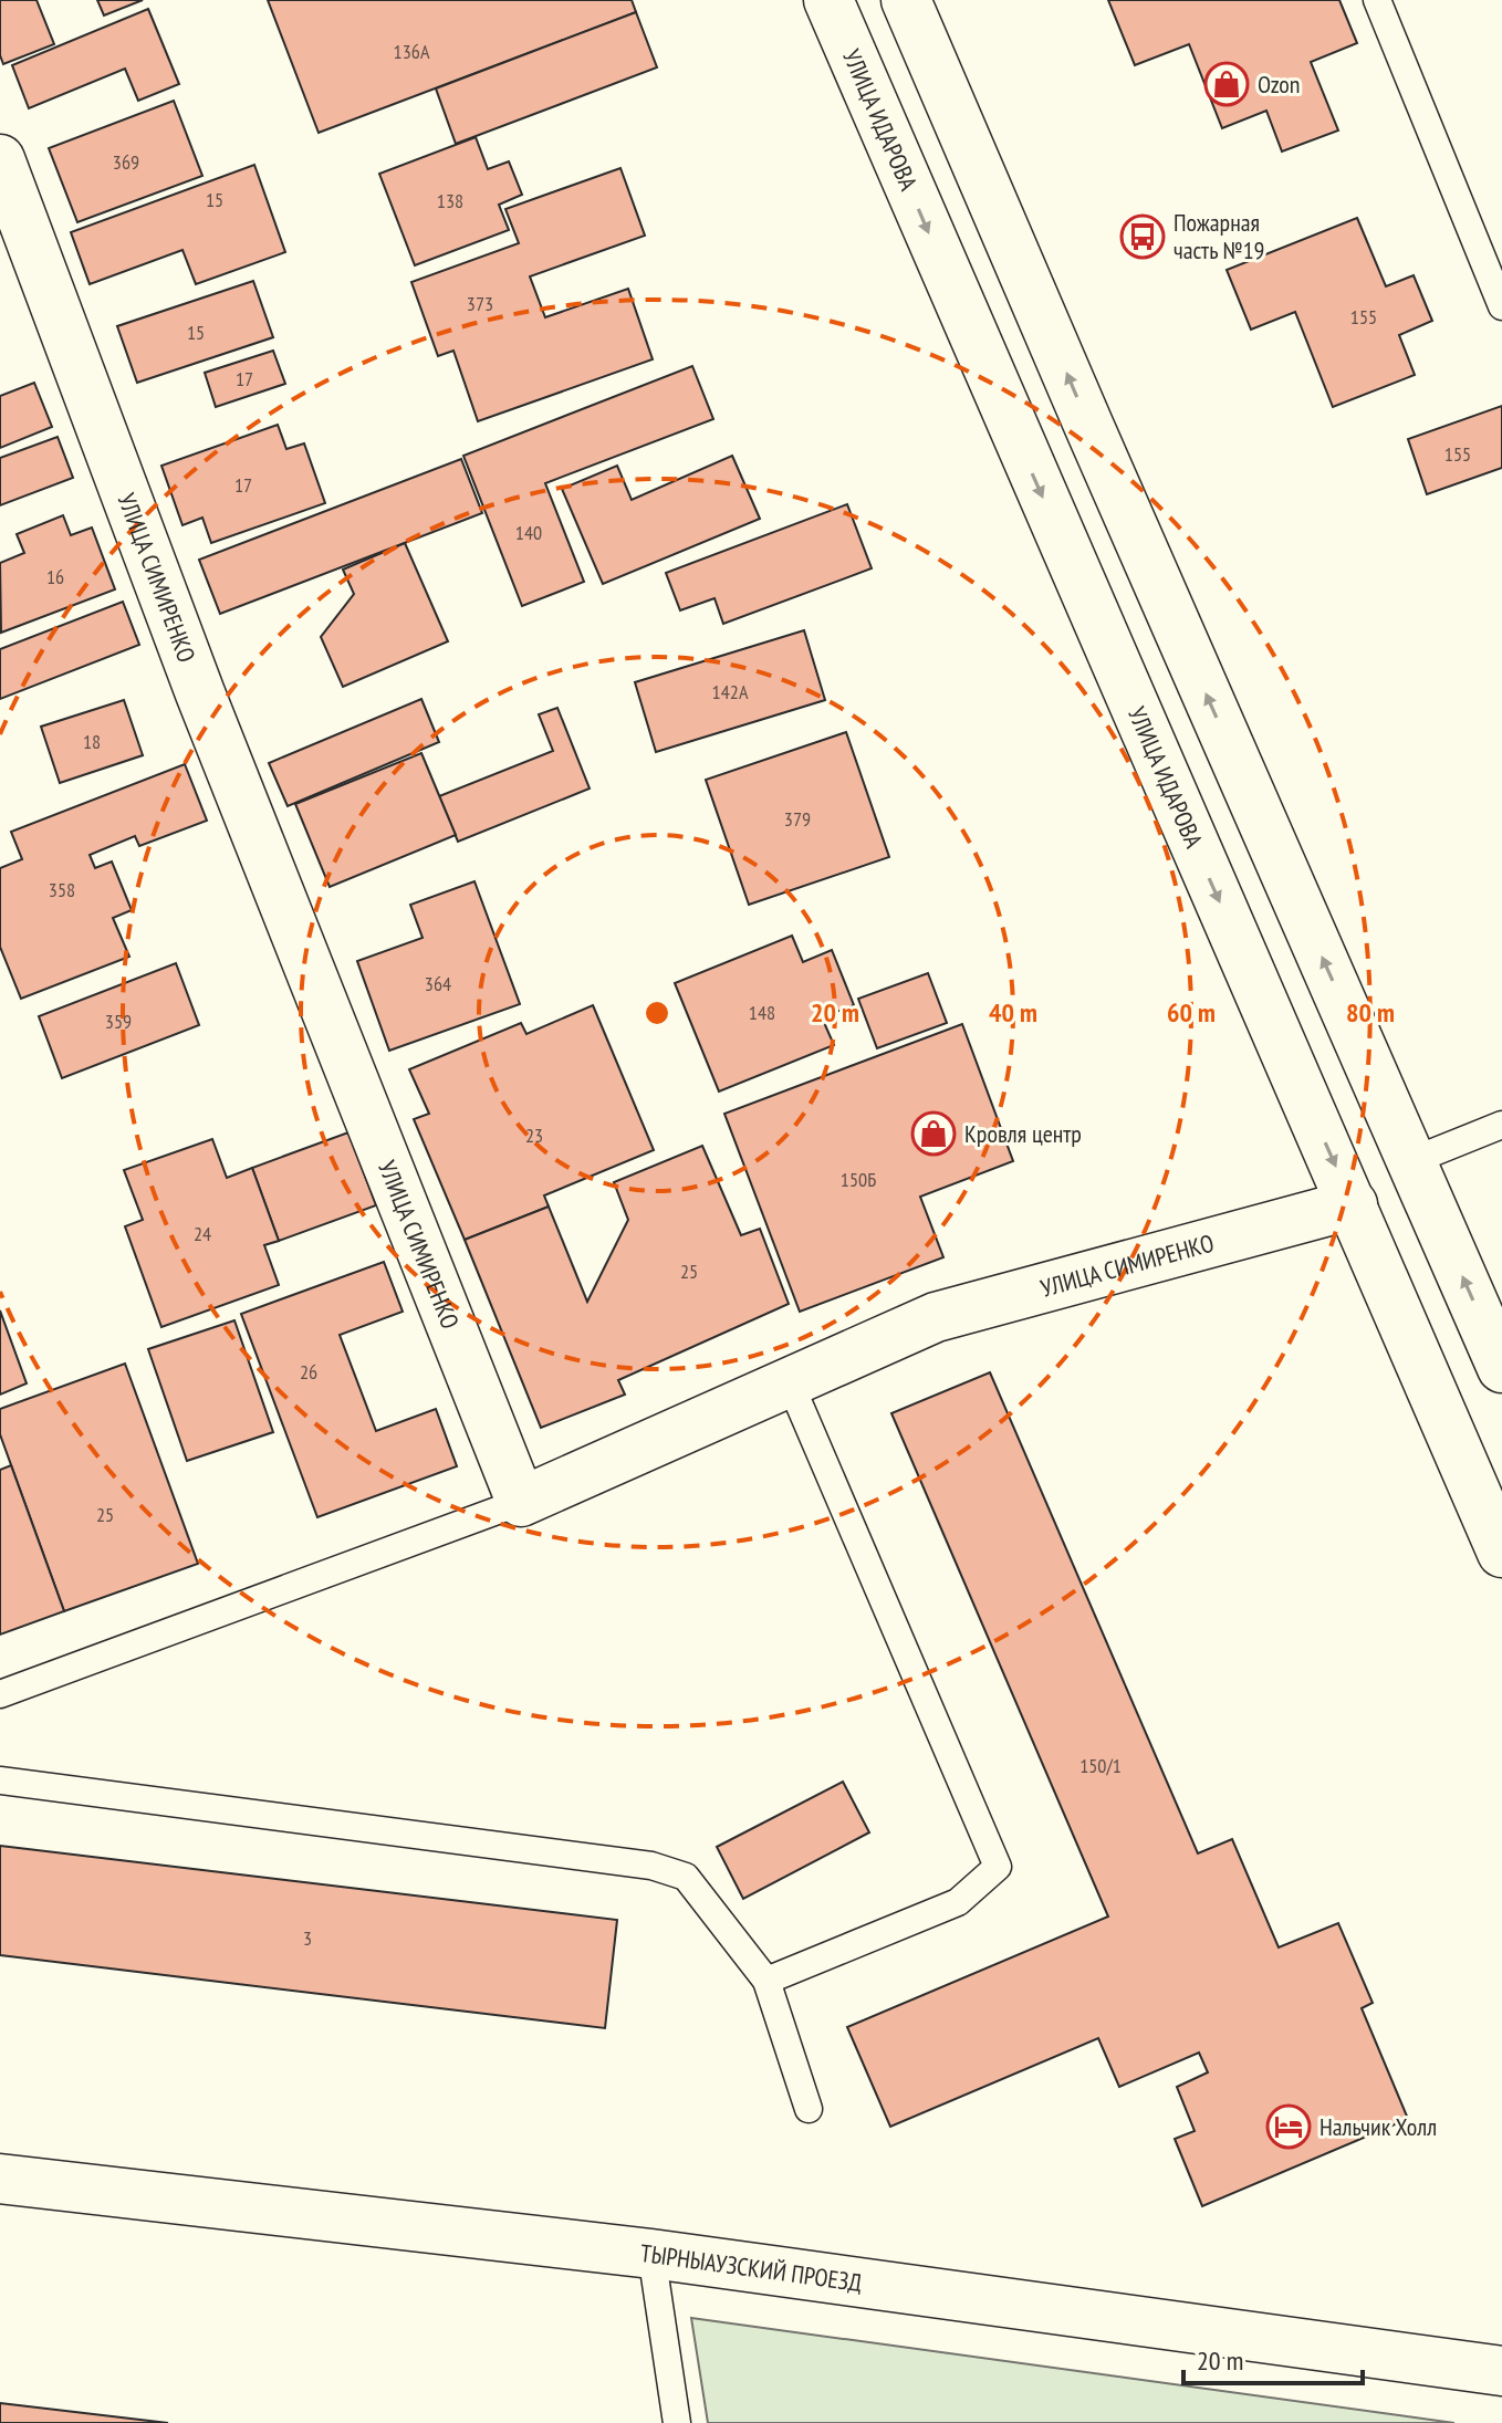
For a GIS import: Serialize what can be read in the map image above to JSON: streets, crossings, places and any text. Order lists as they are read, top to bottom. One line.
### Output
{"streets":{"street":["УЛИЦА ИДАРОВА","УЛИЦА СИМИРЕНКО","ТЫРНЫАУЗСКИЙ ПРОЕЗД"]},"crossings":[["УЛИЦА ИДАРОВА","УЛИЦА СИМИРЕНКО"]],"places":{"shop":["Ozon","Кровля центр"],"bus stop":["Пожарная часть №19"],"hotel":["Нальчик Холл"]},"house_numbers":["136А","369","15","138","373","155","15","17","155","17","140","16","142А","18","379","358","364","148","359","23","150Б","24","25","26","25","150/1","3"],"scale_bar":"20 m","rings":["20 m","40 m","60 m","80 m"]}
